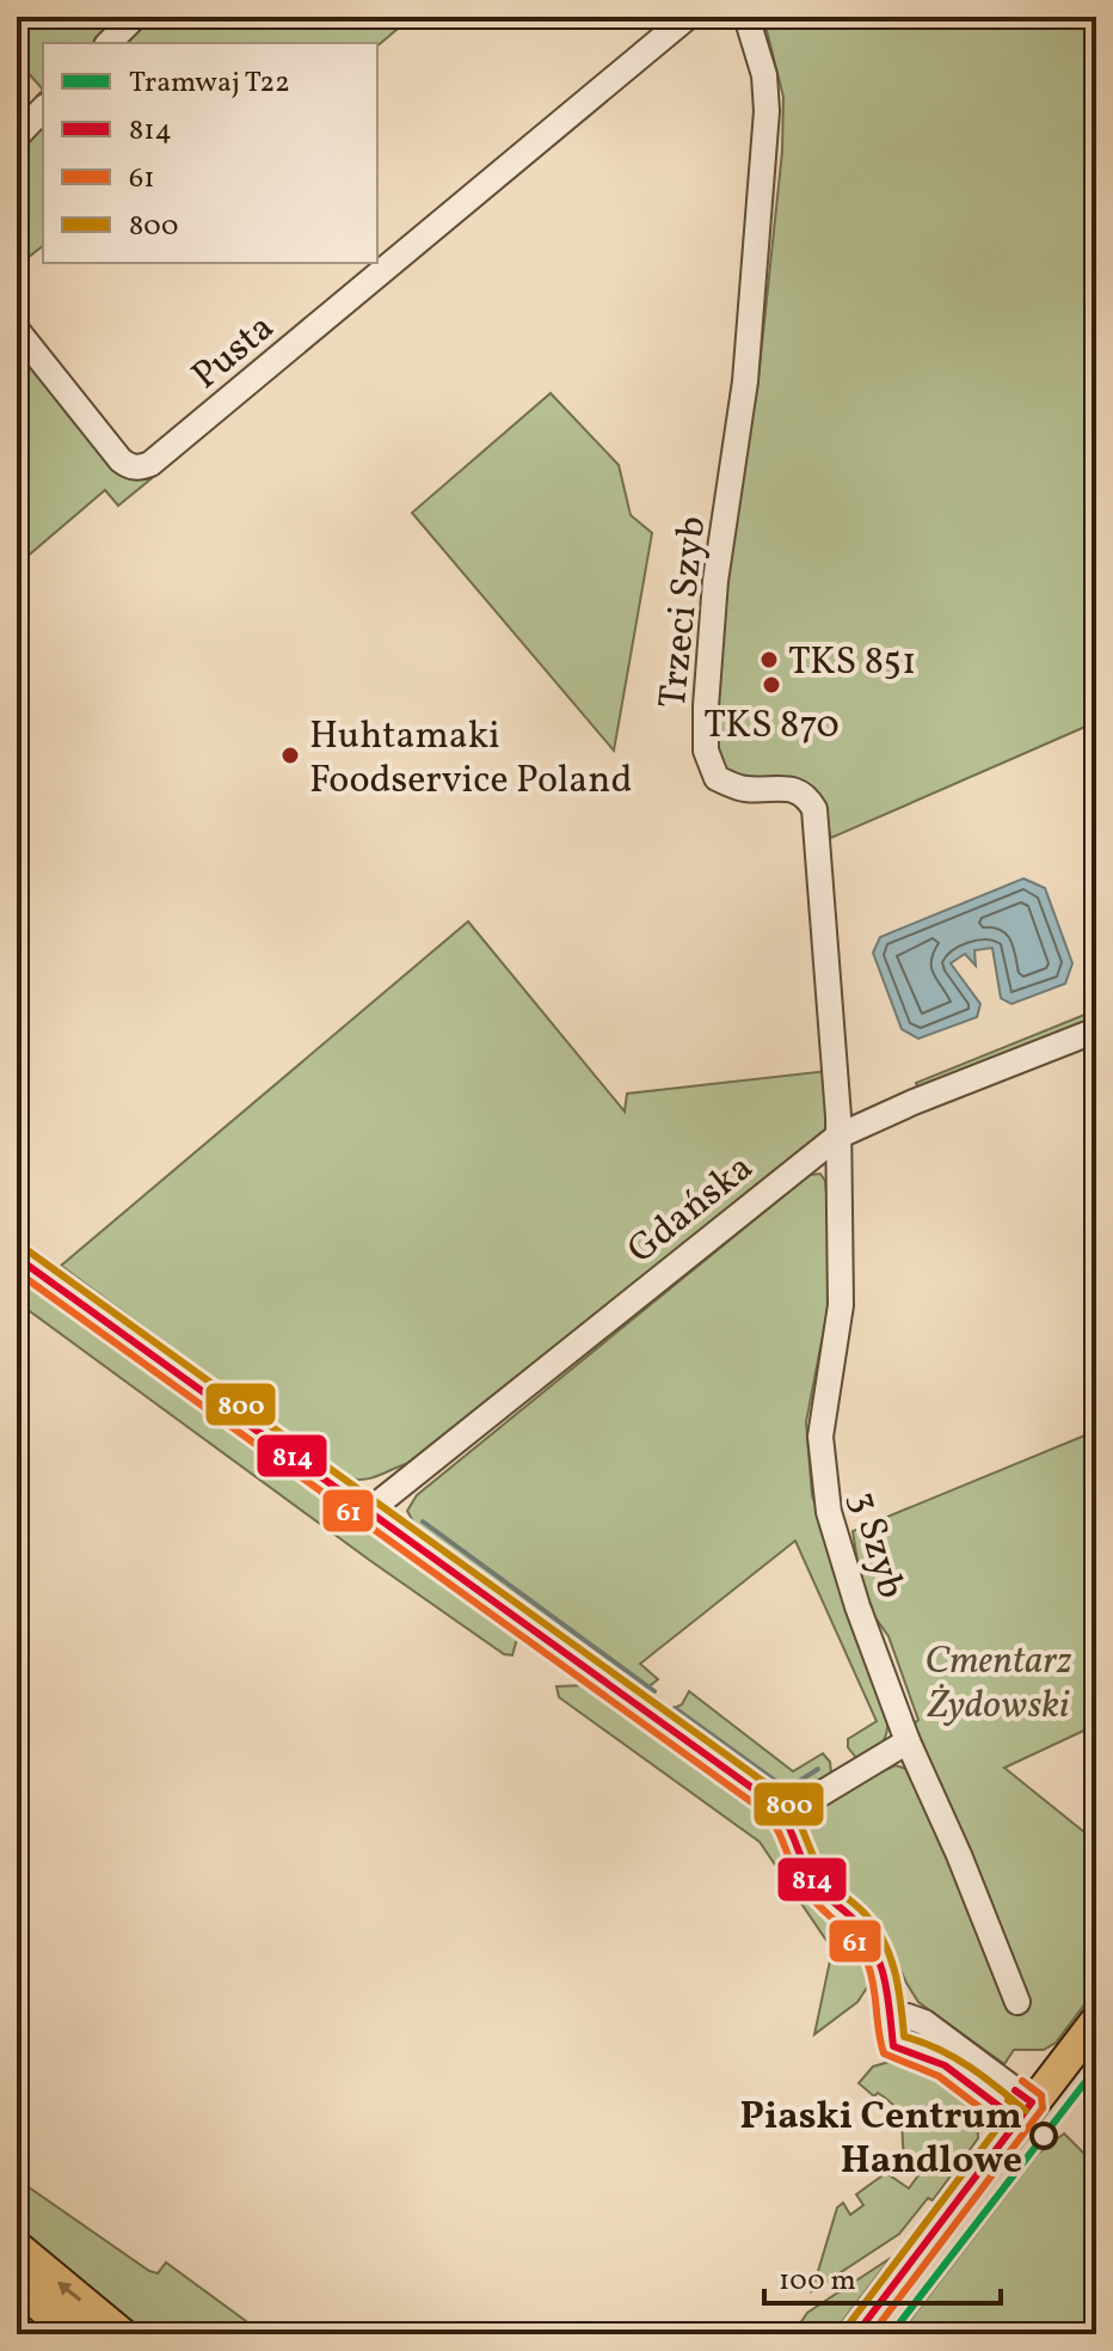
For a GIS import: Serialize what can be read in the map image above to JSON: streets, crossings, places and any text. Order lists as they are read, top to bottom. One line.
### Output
{"streets":{"street":["Pusta","Trzeci Szyb","Gdańska","3 Szyb"]},"crossings":[["Trzeci Szyb","Gdańska"],["Trzeci Szyb","3 Szyb"],["Gdańska","3 Szyb"]],"parks":["Cmentarz Żydowski"],"places":["TKS 851","TKS 870","Huhtamaki Foodservice Poland","Piaski Centrum Handlowe"],"lines":["transit line 800","transit line 814","transit line 61","tram line T22"],"legend":["Tramwaj T22","814","61","800"],"scale_bar":"100 m"}
